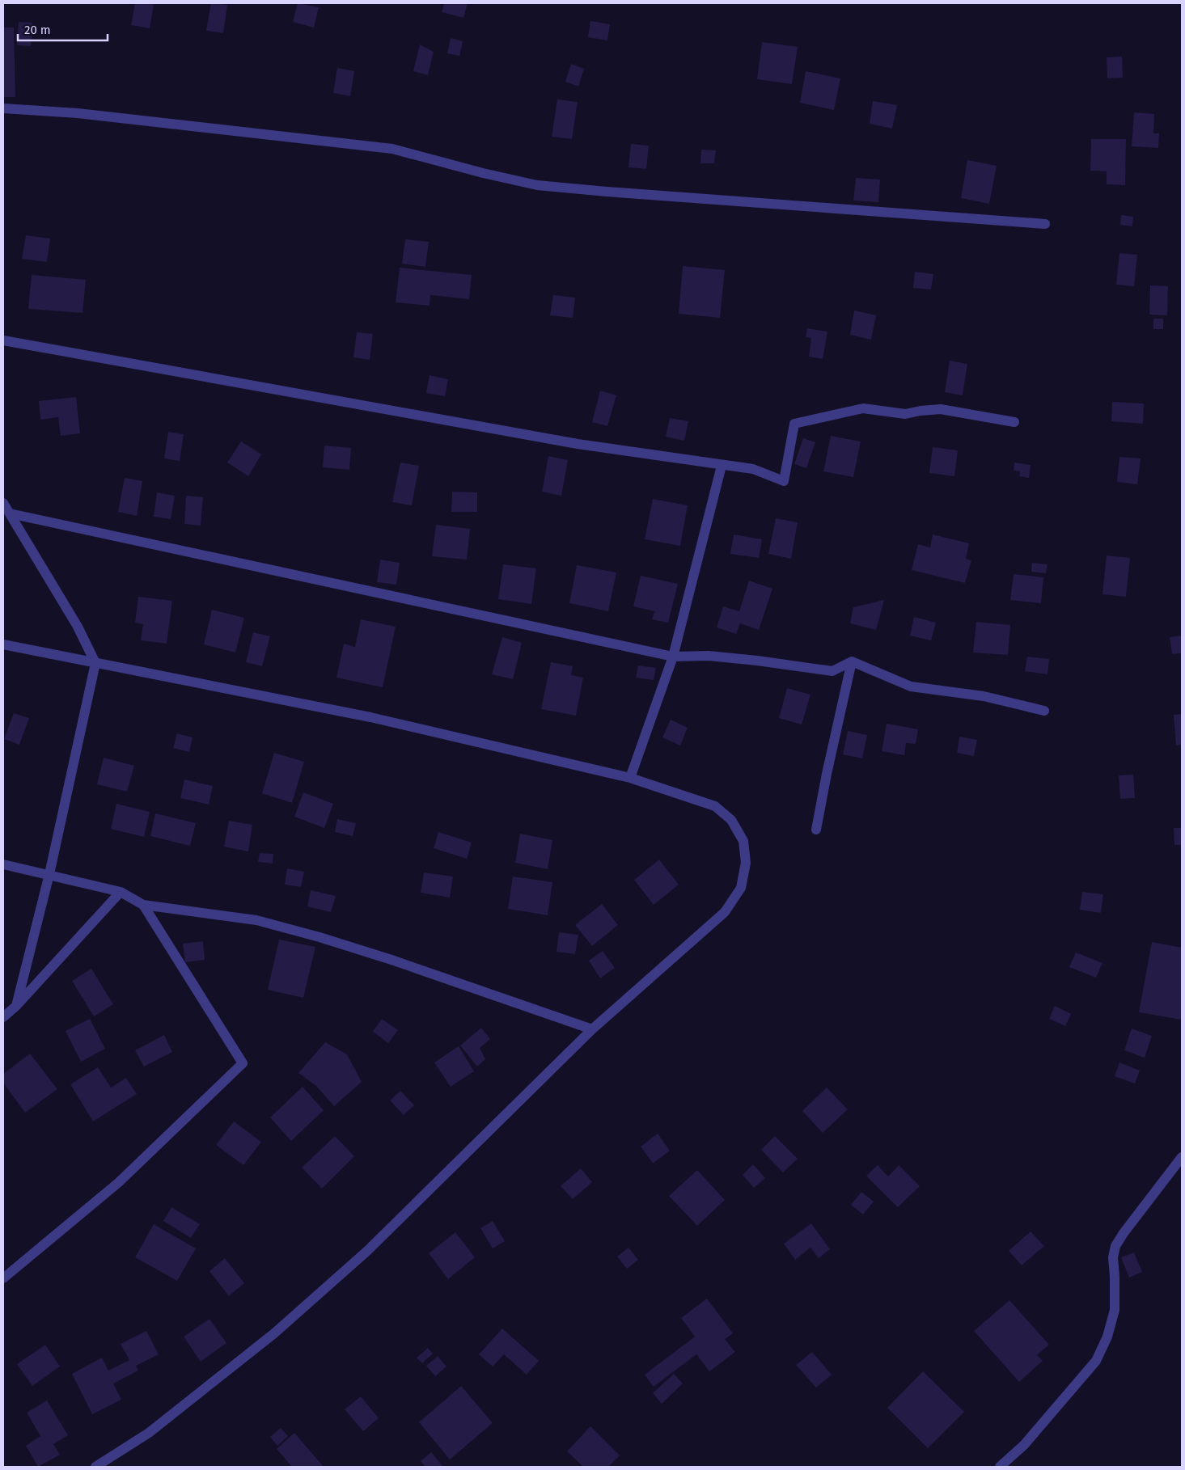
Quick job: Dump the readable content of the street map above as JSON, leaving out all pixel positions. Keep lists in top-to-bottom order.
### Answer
{
  "scale_bar": "20 m"
}
